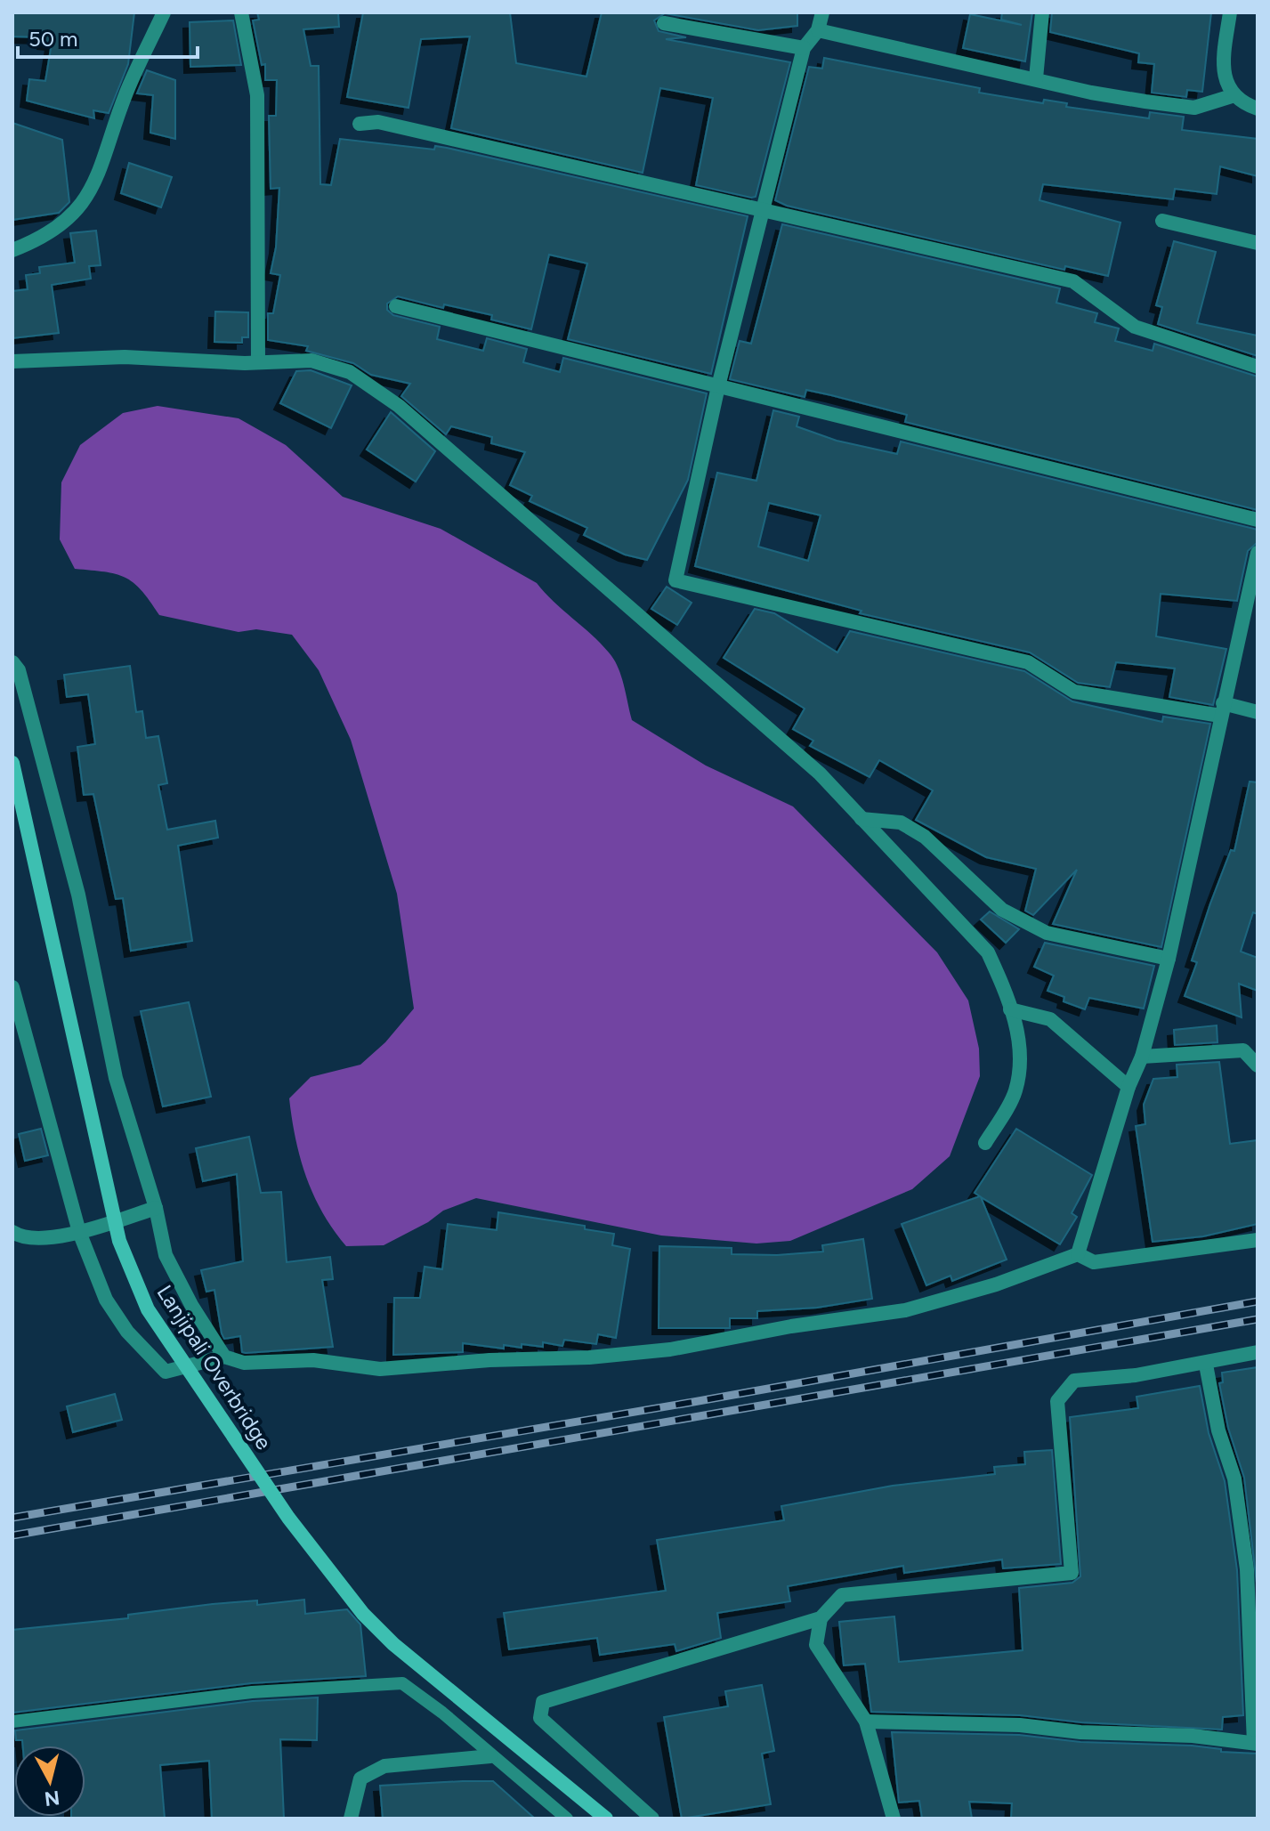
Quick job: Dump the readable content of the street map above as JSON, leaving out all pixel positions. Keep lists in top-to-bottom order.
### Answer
{
  "streets": {
    "main road": ["Lanjipali Overbridge"]
  },
  "scale_bar": "50 m",
  "north": "bottom"
}
